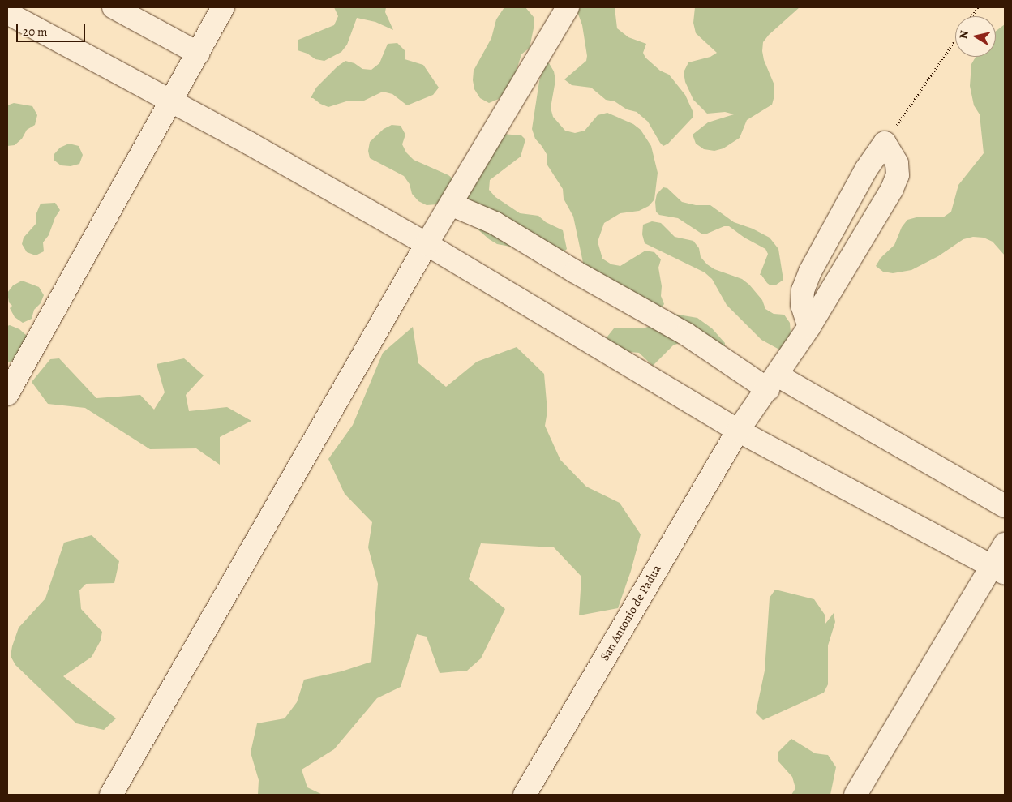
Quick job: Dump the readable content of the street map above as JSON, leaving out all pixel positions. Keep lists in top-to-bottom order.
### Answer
{
  "streets": {
    "street": ["San Antonio de Padua"]
  },
  "scale_bar": "20 m",
  "north": "left"
}
